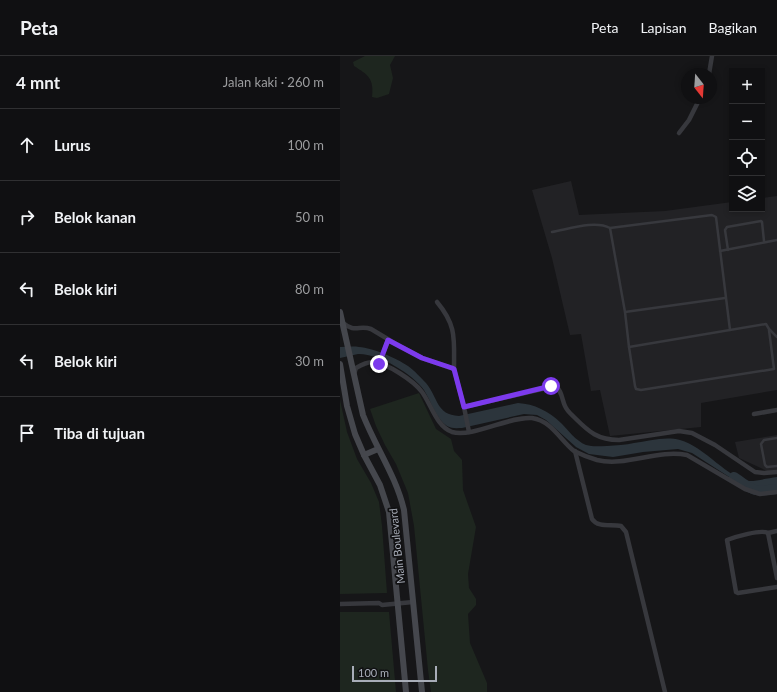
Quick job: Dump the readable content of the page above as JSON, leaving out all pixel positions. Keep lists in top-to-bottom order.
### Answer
{
  "streets": {
    "main road": ["Main Boulevard"]
  },
  "scale_bar": "100 m",
  "north": "bottom",
  "page": {
    "header": "Peta",
    "nav": ["Peta", "Lapisan", "Bagikan"],
    "heading": ["4 mnt", "Jalan kaki · 260 m"],
    "map_buttons": ["+", "−"],
    "list": [
      ["Lurus", "100 m"],
      ["Belok kanan", "50 m"],
      ["Belok kiri", "80 m"],
      ["Belok kiri", "30 m"],
      "Tiba di tujuan"
    ],
    "scale": "100 m"
  }
}
